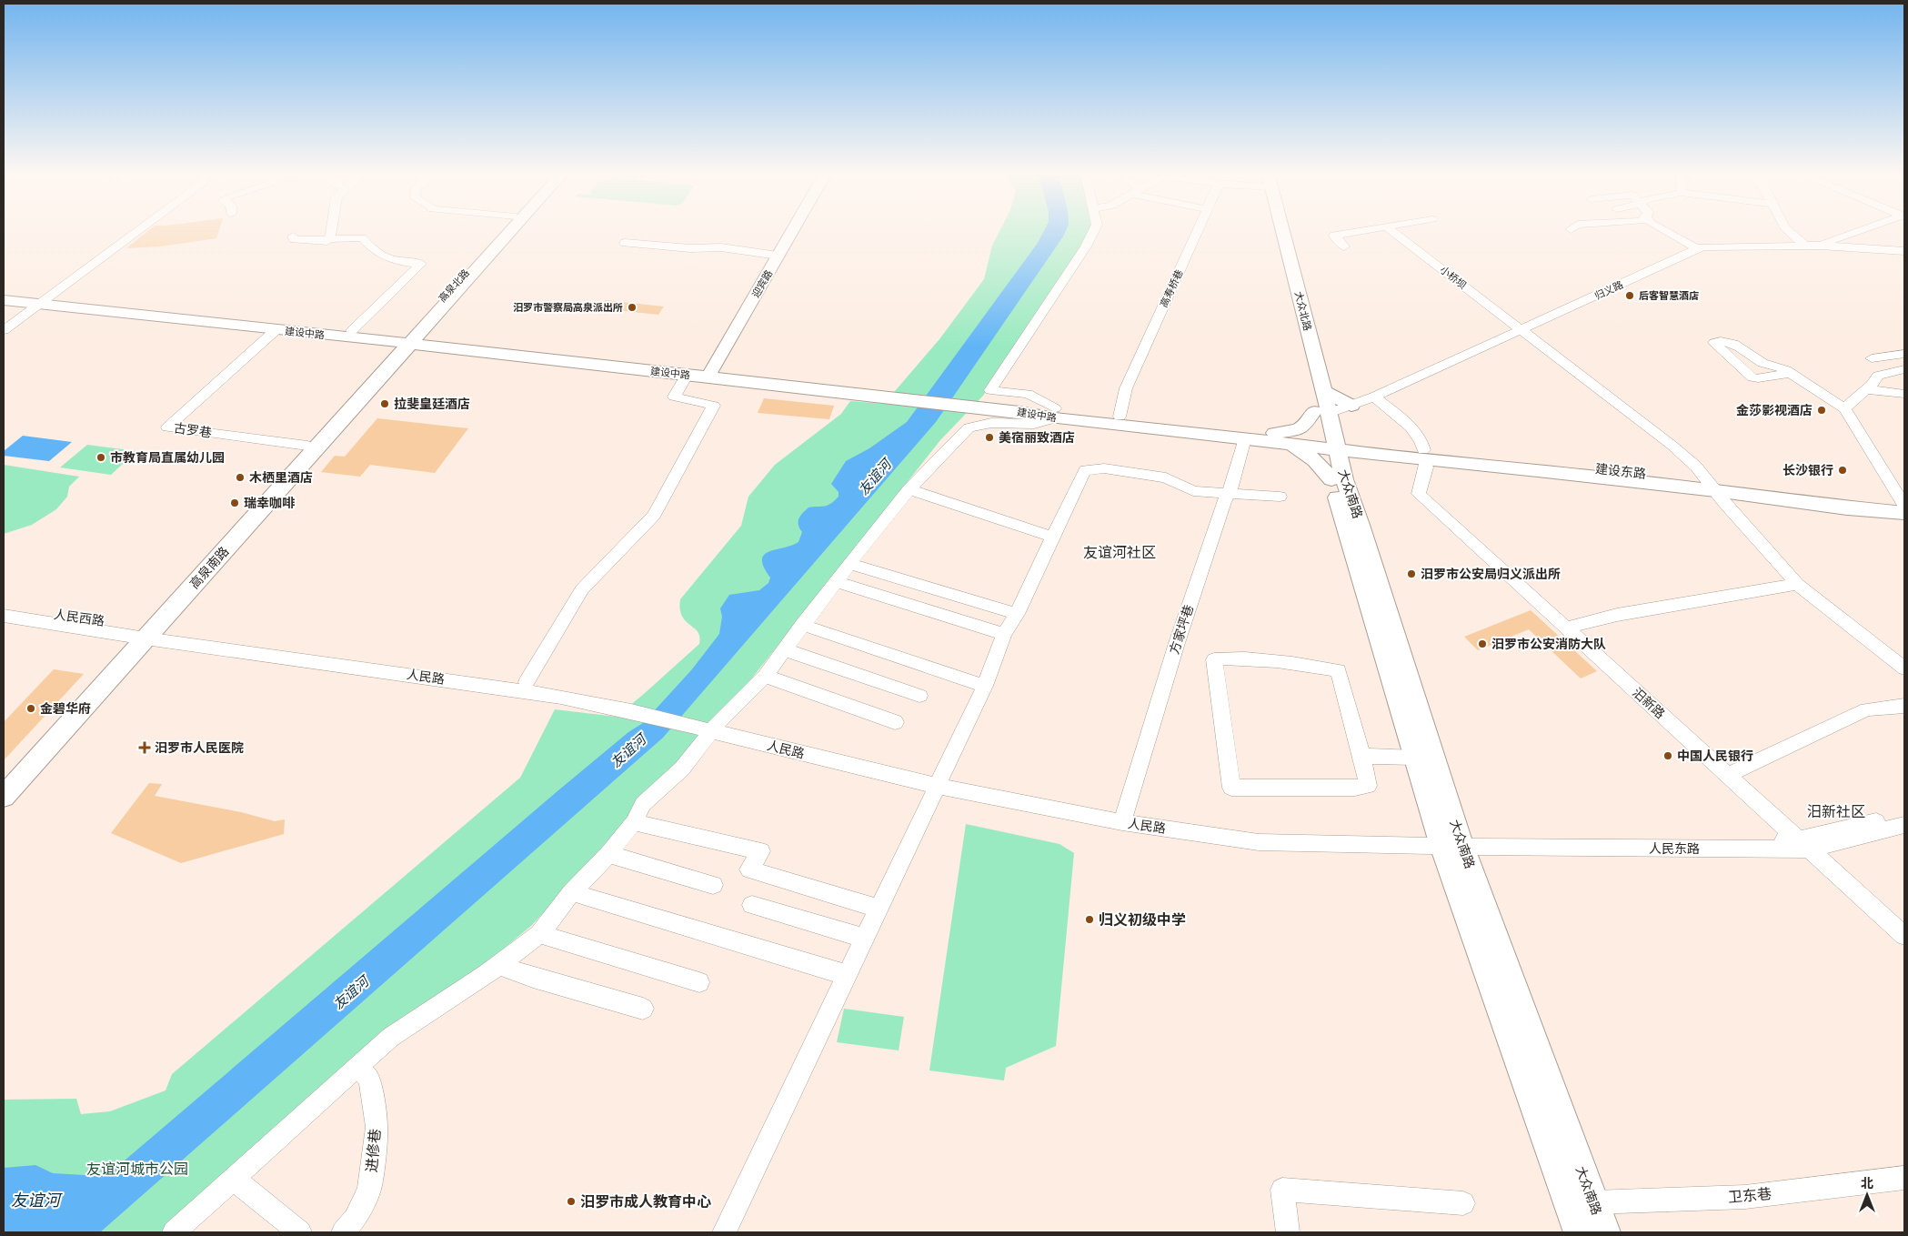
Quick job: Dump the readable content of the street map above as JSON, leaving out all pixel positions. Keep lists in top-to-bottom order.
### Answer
{
  "streets": {
    "main road": [
      "迎宾路",
      "高泉北路",
      "大众北路",
      "建设中路",
      "建设东路",
      "大众南路",
      "高泉南路"
    ],
    "street": [
      "小桥坝",
      "高寿桥巷",
      "归义路",
      "古罗巷",
      "人民西路",
      "方家坪巷",
      "人民路",
      "汨新路",
      "人民东路",
      "进修巷",
      "卫东巷"
    ]
  },
  "crossings": [
    ["小桥坝", "归义路"],
    ["小桥坝", "建设东路"],
    ["迎宾路", "建设中路"],
    ["高泉北路", "建设中路"],
    ["高泉北路", "高泉南路"],
    ["高寿桥巷", "建设中路"],
    ["归义路", "大众北路"],
    ["大众北路", "建设中路"],
    ["大众北路", "建设东路"],
    ["大众北路", "大众南路"],
    ["建设中路", "古罗巷"],
    ["建设中路", "建设东路"],
    ["建设中路", "大众南路"],
    ["建设中路", "高泉南路"],
    ["建设中路", "方家坪巷"],
    ["古罗巷", "高泉南路"],
    ["建设东路", "大众南路"],
    ["建设东路", "汨新路"],
    ["大众南路", "人民路"],
    ["大众南路", "人民东路"],
    ["大众南路", "卫东巷"],
    ["高泉南路", "人民西路"],
    ["高泉南路", "人民路"],
    ["人民西路", "人民路"],
    ["方家坪巷", "人民路"],
    ["人民路", "人民东路"],
    ["汨新路", "人民东路"]
  ],
  "districts": ["友谊河社区", "汨新社区"],
  "water": ["友谊河"],
  "parks": ["友谊河城市公园"],
  "places": {
    "other": [
      "后客智慧酒店",
      "汨罗市警察局高泉派出所",
      "拉斐皇廷酒店",
      "金莎影视酒店",
      "美宿丽致酒店",
      "市教育局直属幼儿园",
      "长沙银行",
      "木栖里酒店",
      "瑞幸咖啡",
      "汨罗市公安局归义派出所",
      "汨罗市公安消防大队",
      "金碧华府",
      "中国人民银行",
      "归义初级中学",
      "汨罗市成人教育中心"
    ],
    "health": ["汨罗市人民医院"]
  },
  "north": "top"
}
